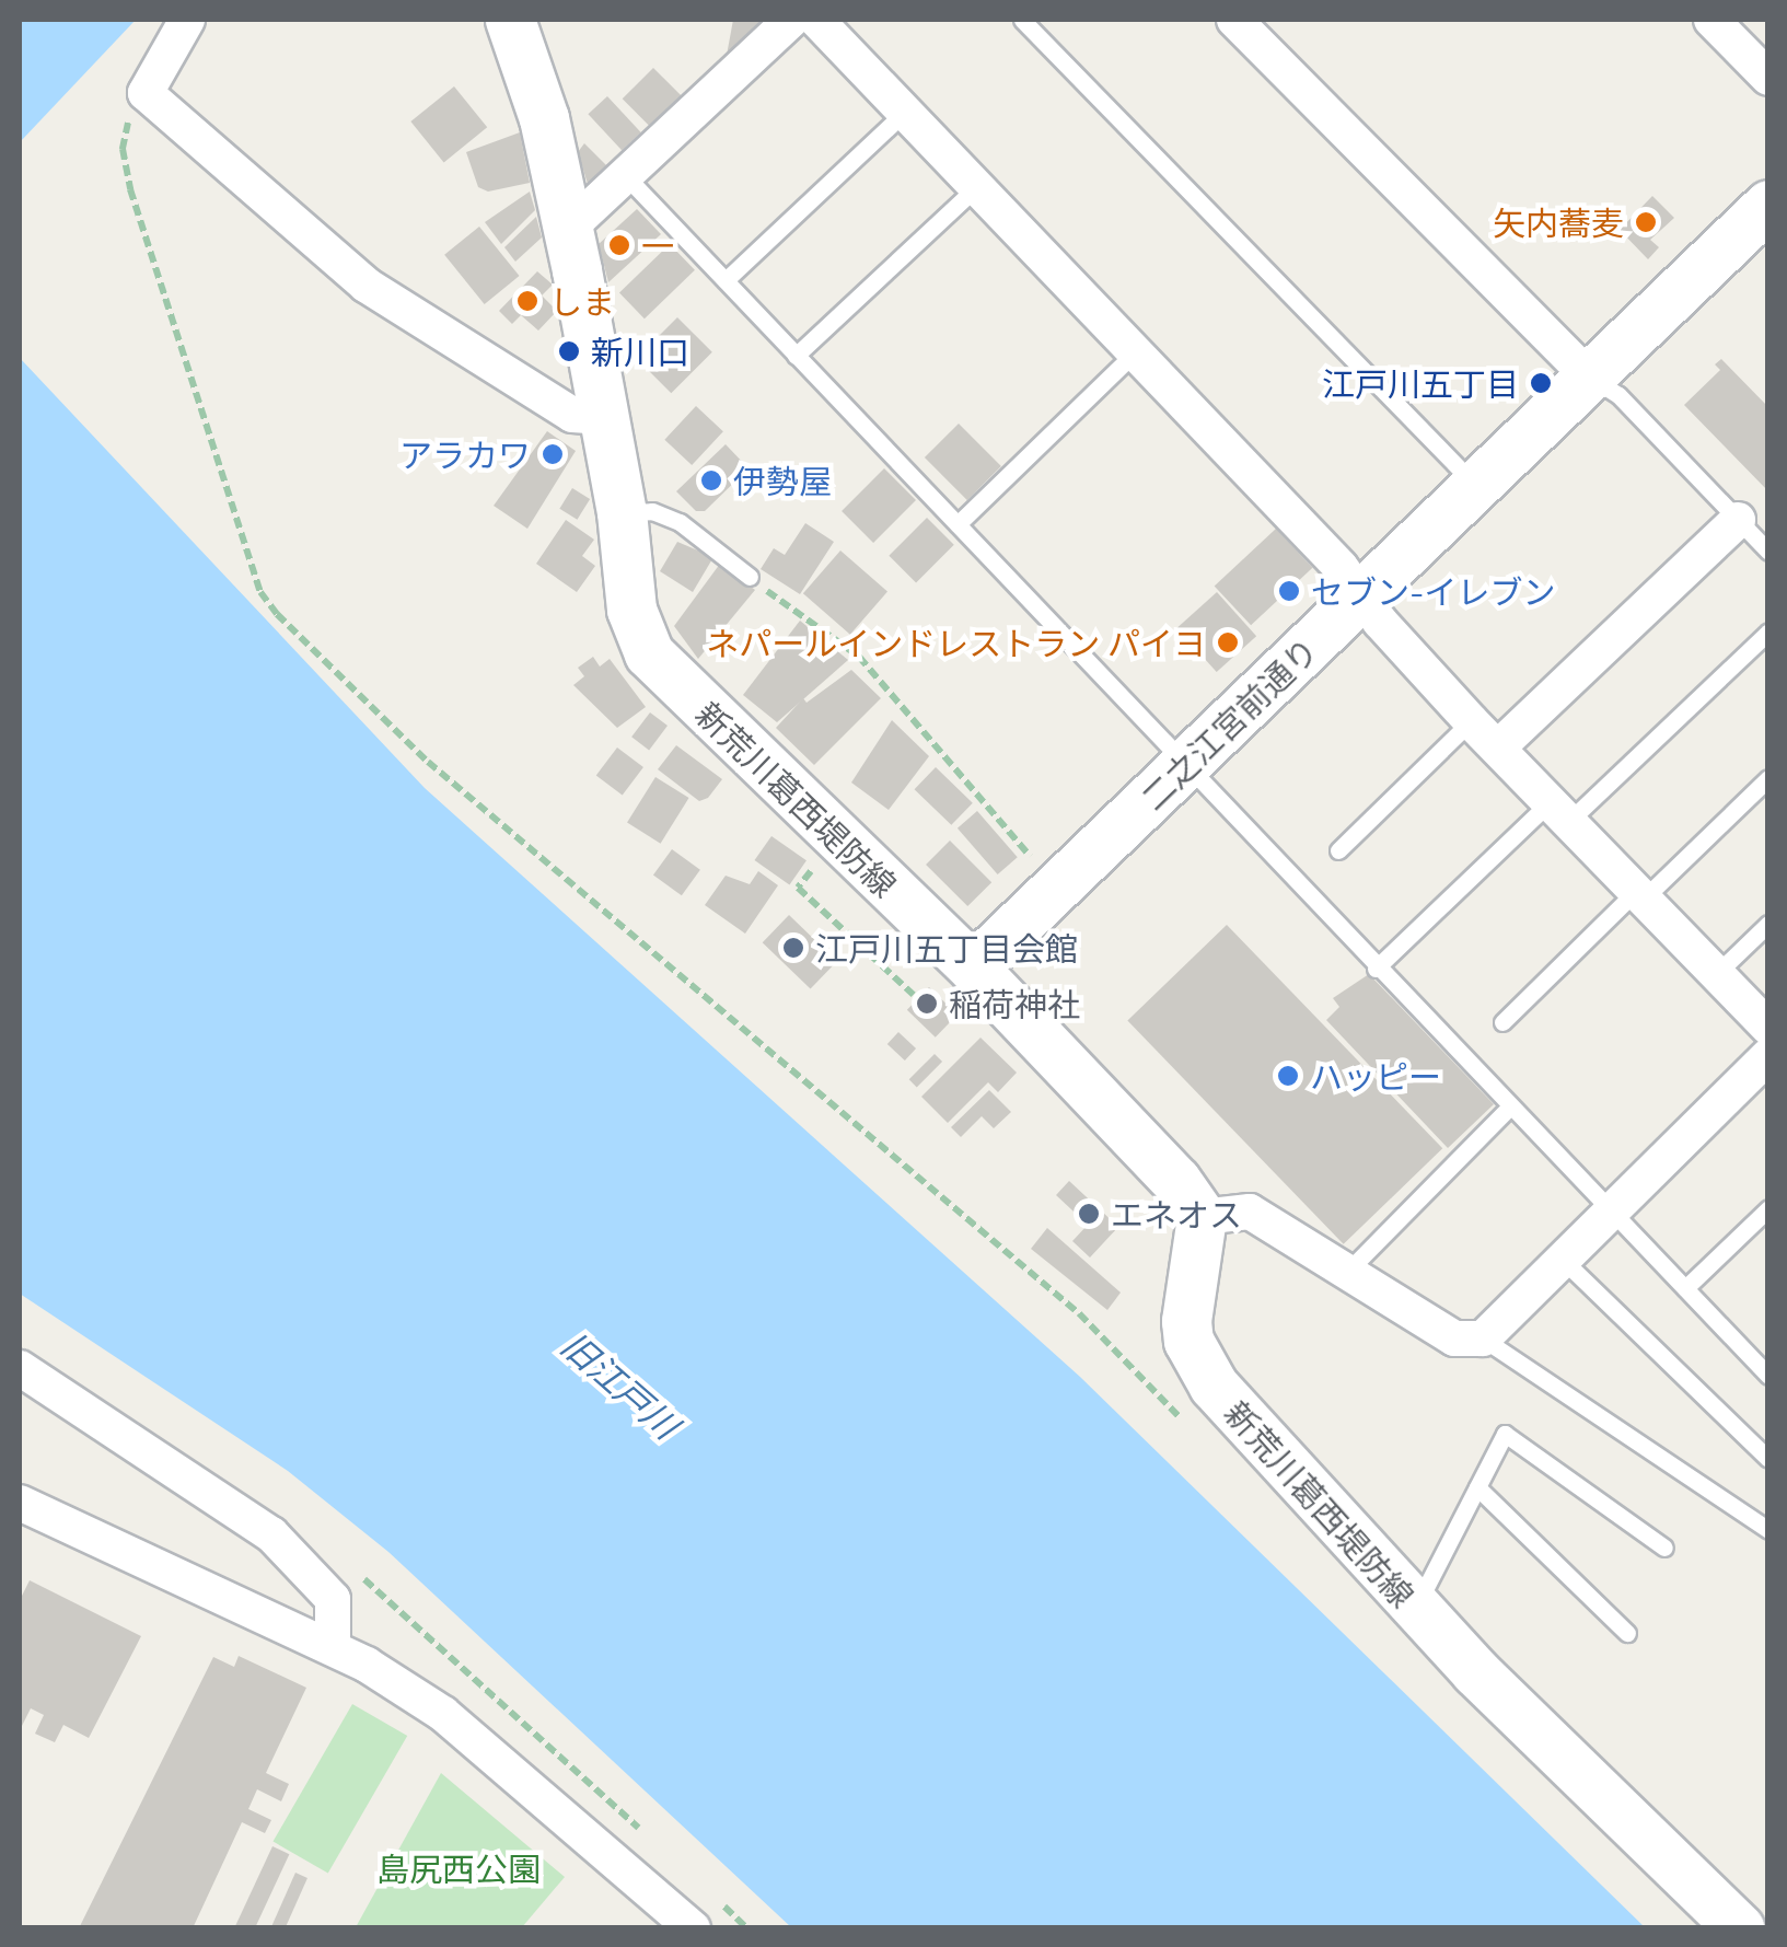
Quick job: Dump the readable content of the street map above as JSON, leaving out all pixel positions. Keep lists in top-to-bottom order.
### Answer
{
  "streets": {
    "main road": ["二之江宮前通り", "新荒川葛西堤防線"]
  },
  "crossings": [
    ["二之江宮前通り", "新荒川葛西堤防線"]
  ],
  "water": ["旧江戸川"],
  "parks": ["島尻西公園"],
  "places": [
    "矢内蕎麦",
    "一",
    "しま",
    "新川口",
    "江戸川五丁目",
    "アラカワ",
    "伊勢屋",
    "セブン-イレブン",
    "ネパールインドレストラン パイヨ",
    "江戸川五丁目会館",
    "稲荷神社",
    "ハッピー",
    "エネオス"
  ]
}
